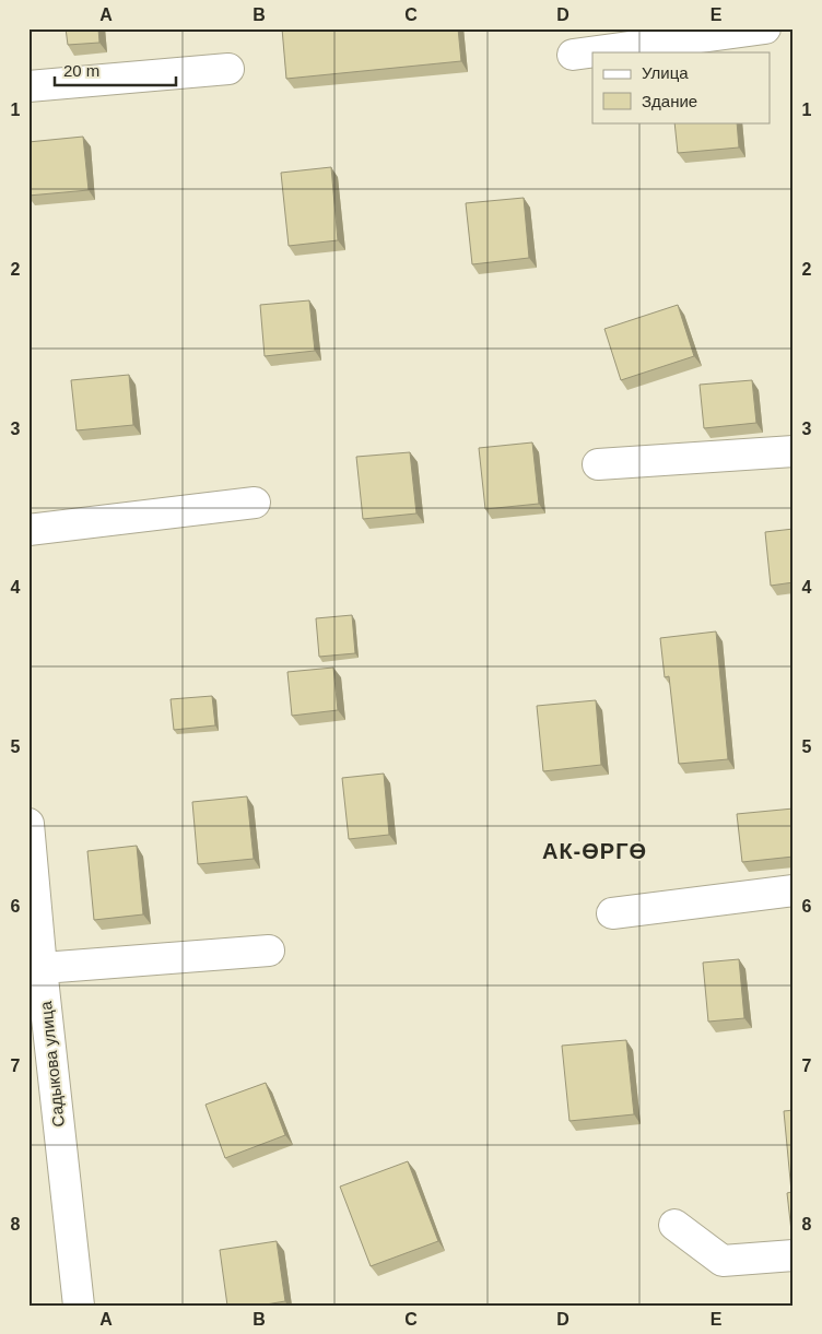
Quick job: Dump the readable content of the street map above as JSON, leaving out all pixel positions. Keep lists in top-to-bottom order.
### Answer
{
  "streets": {
    "street": ["Садыкова улица"]
  },
  "districts": ["АК-ӨРГӨ"],
  "legend": ["Улица", "Здание"],
  "scale_bar": "20 m",
  "grid": {
    "columns": [
      "A",
      "B",
      "C",
      "D",
      "E"
    ],
    "rows": [
      "1",
      "2",
      "3",
      "4",
      "5",
      "6",
      "7",
      "8"
    ]
  }
}
